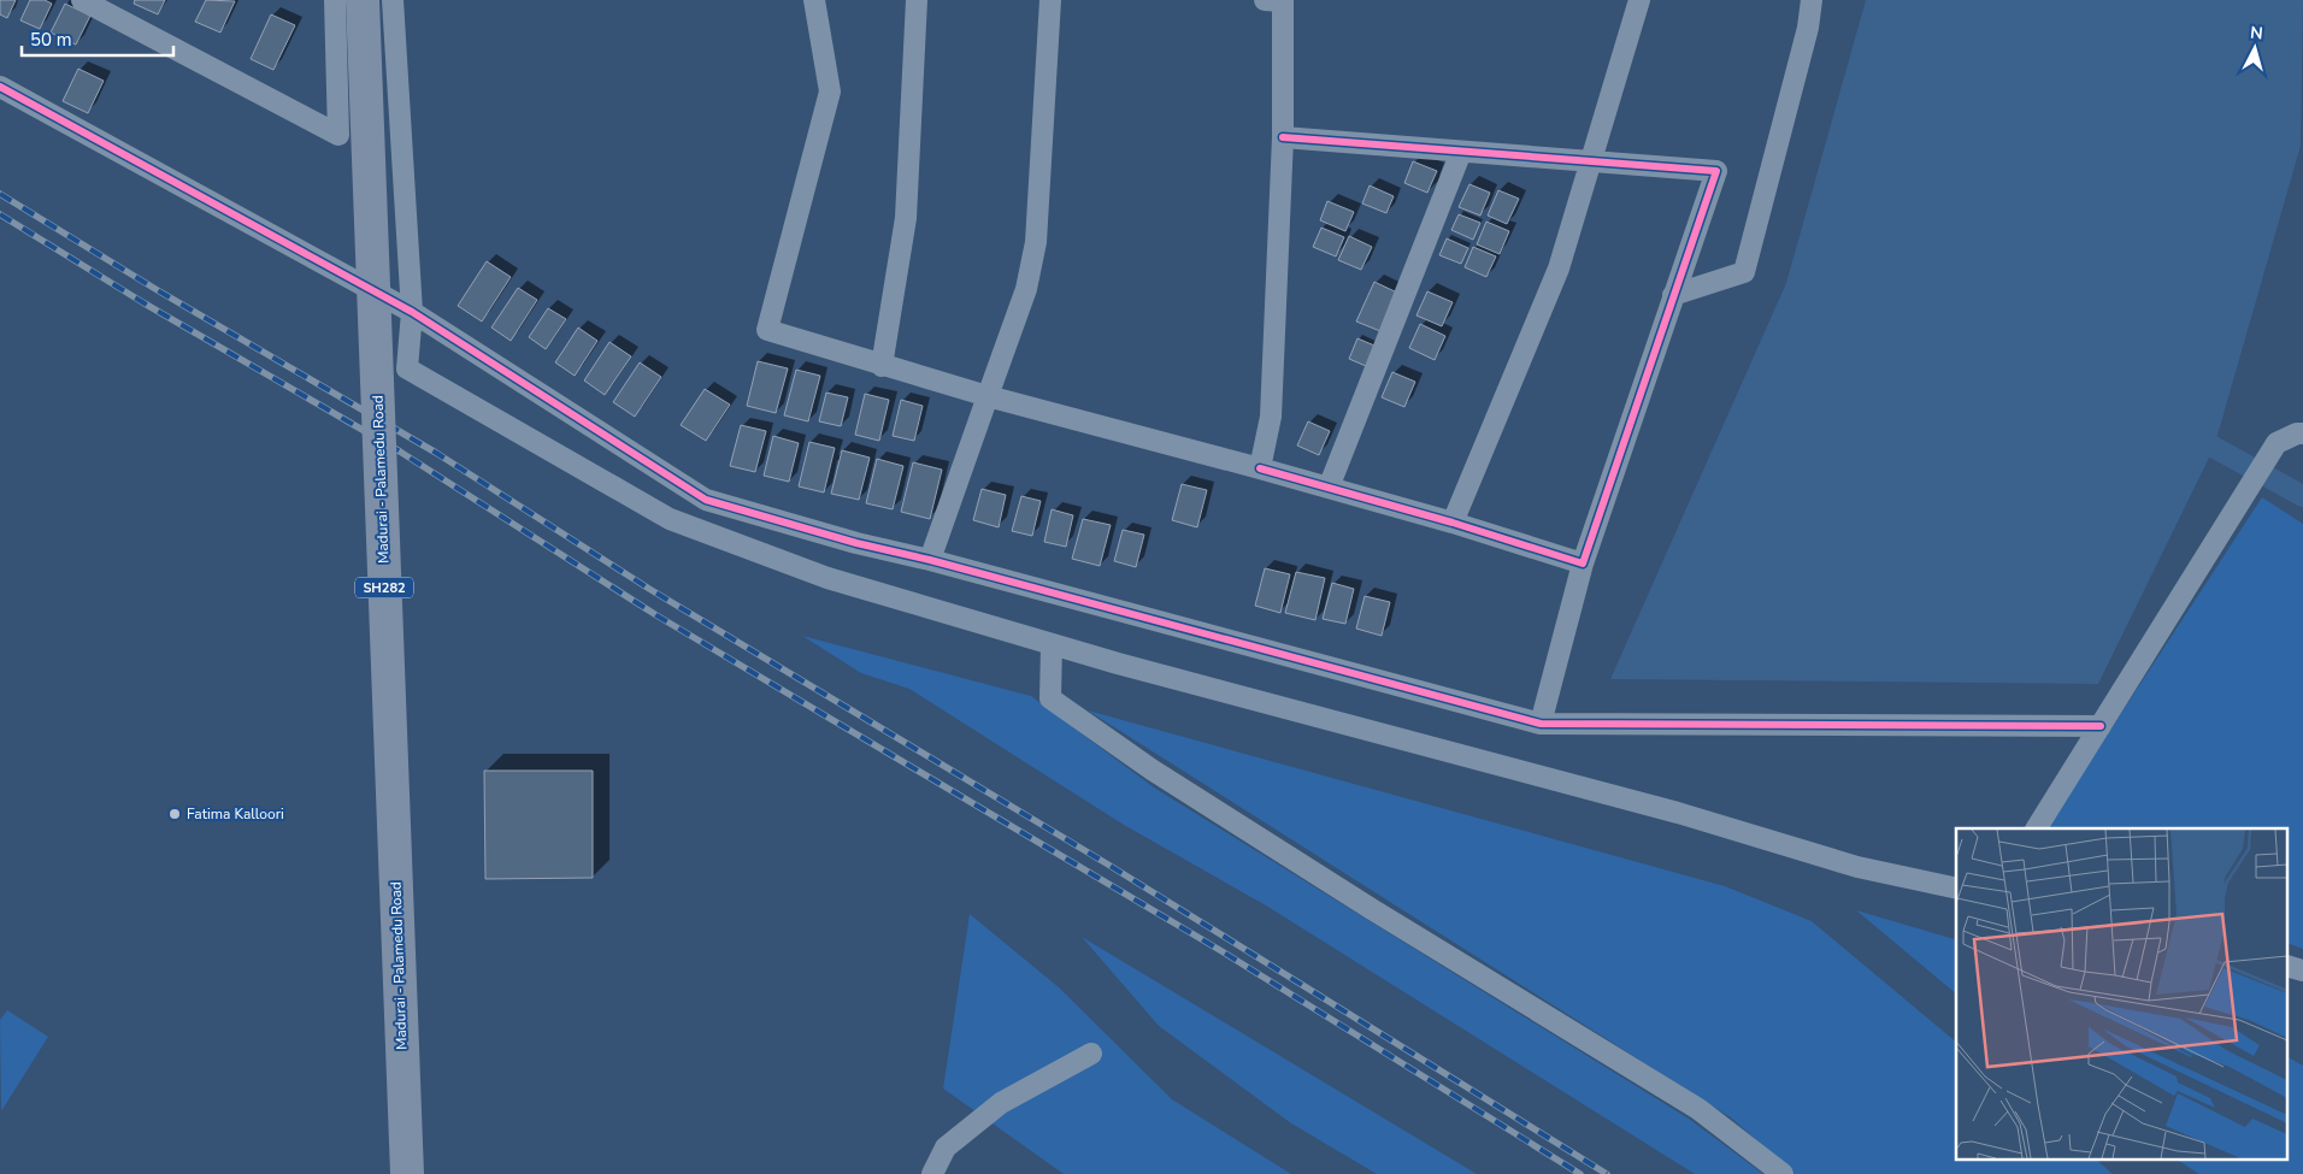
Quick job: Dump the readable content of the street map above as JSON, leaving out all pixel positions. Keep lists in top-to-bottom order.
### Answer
{
  "streets": {
    "main road": ["Madurai - Palamedu Road", "SH282"]
  },
  "places": ["Fatima Kalloori"],
  "scale_bar": "50 m",
  "north": "top"
}
